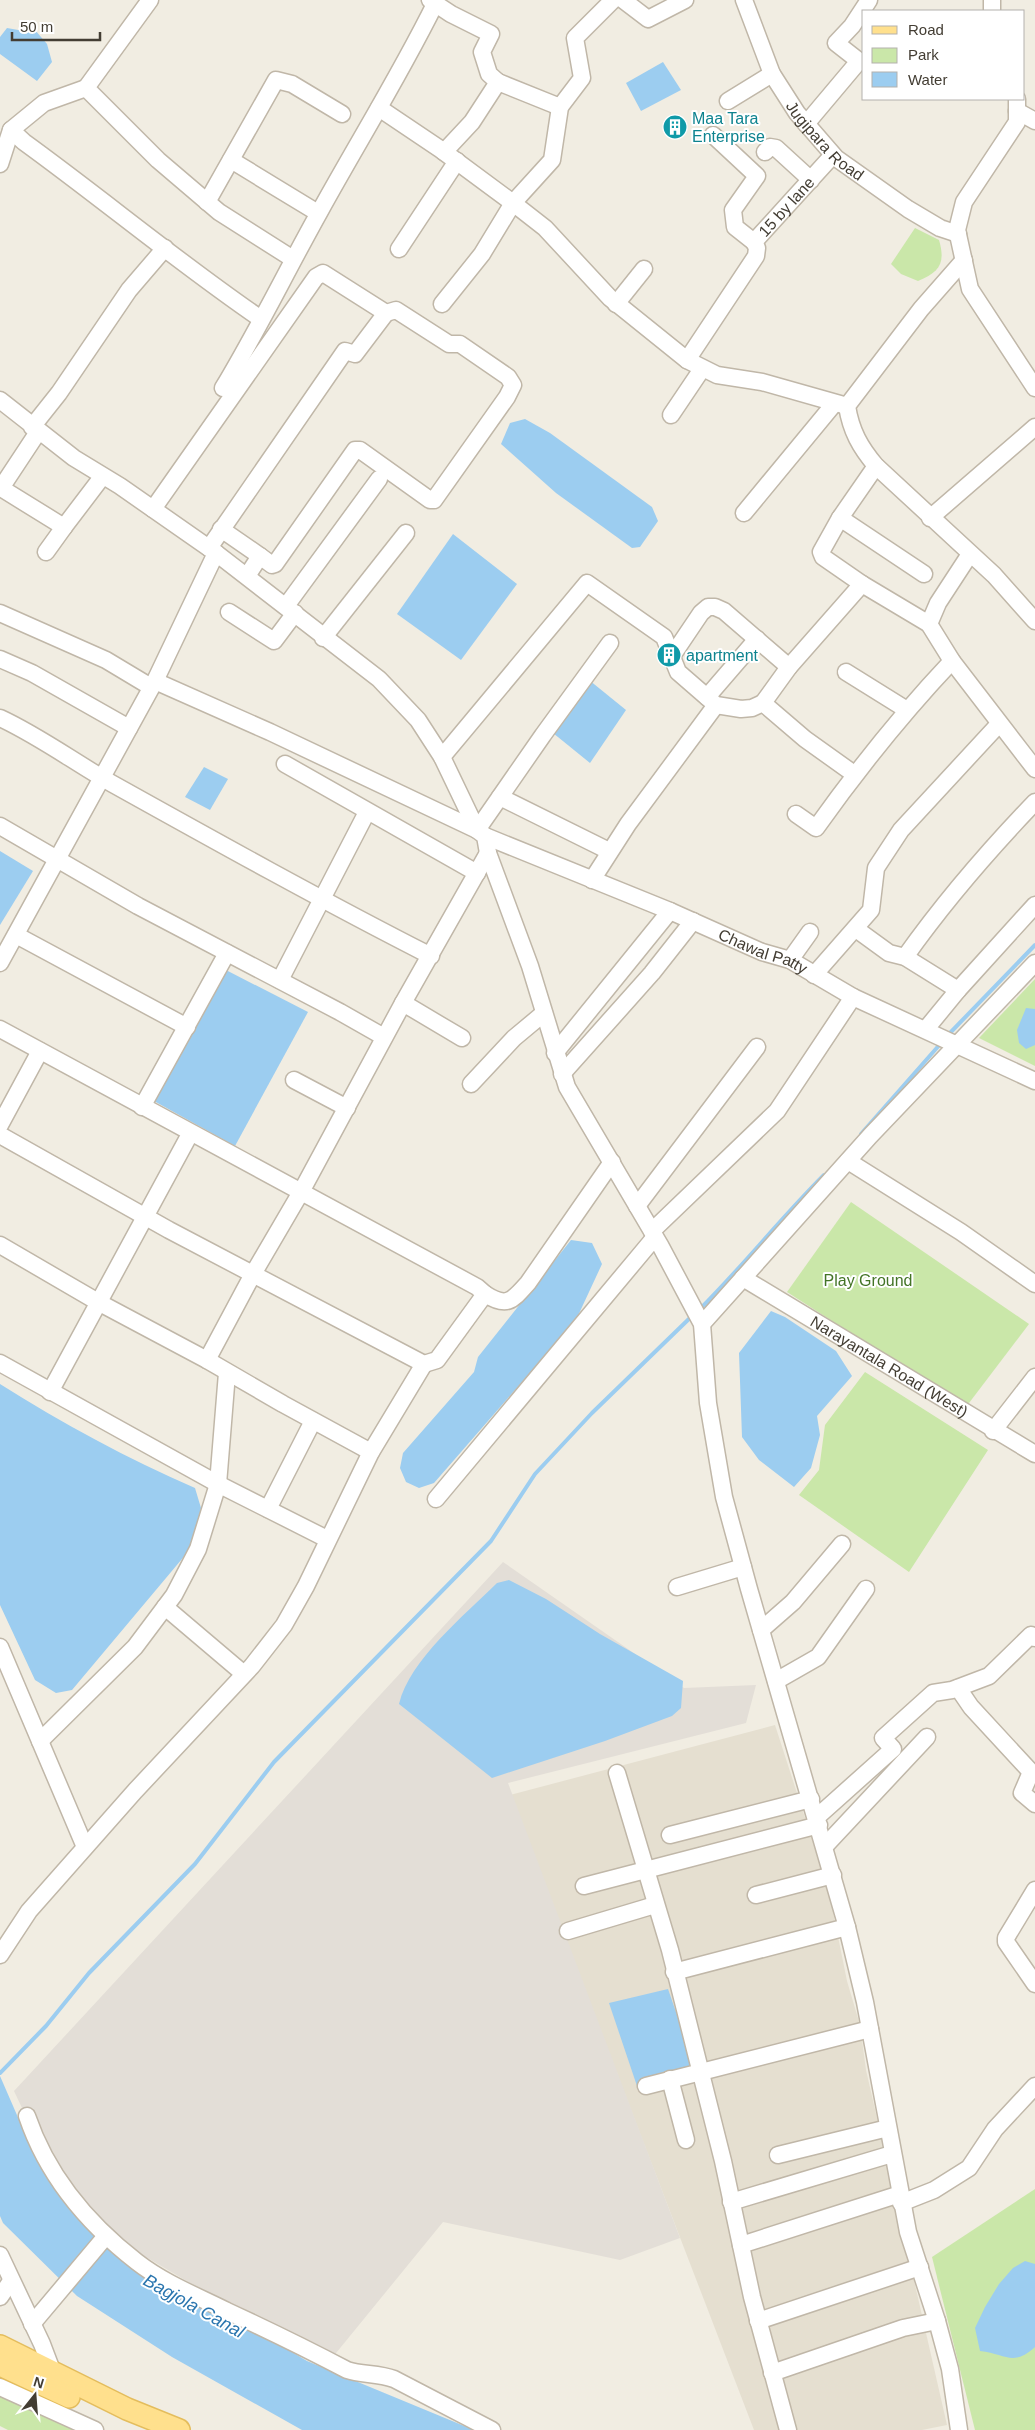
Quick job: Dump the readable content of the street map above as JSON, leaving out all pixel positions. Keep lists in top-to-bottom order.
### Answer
{
  "streets": {
    "street": [
      "Jugipara Road",
      "15 by lane",
      "Chawal Patty",
      "Narayantala Road (West)"
    ]
  },
  "crossings": [
    ["Jugipara Road", "15 by lane"]
  ],
  "water": ["Bagjola Canal"],
  "parks": ["Play Ground"],
  "places": {
    "building": ["Maa Tara Enterprise", "apartment"]
  },
  "legend": ["Road", "Park", "Water"],
  "scale_bar": "50 m",
  "north": "top"
}
